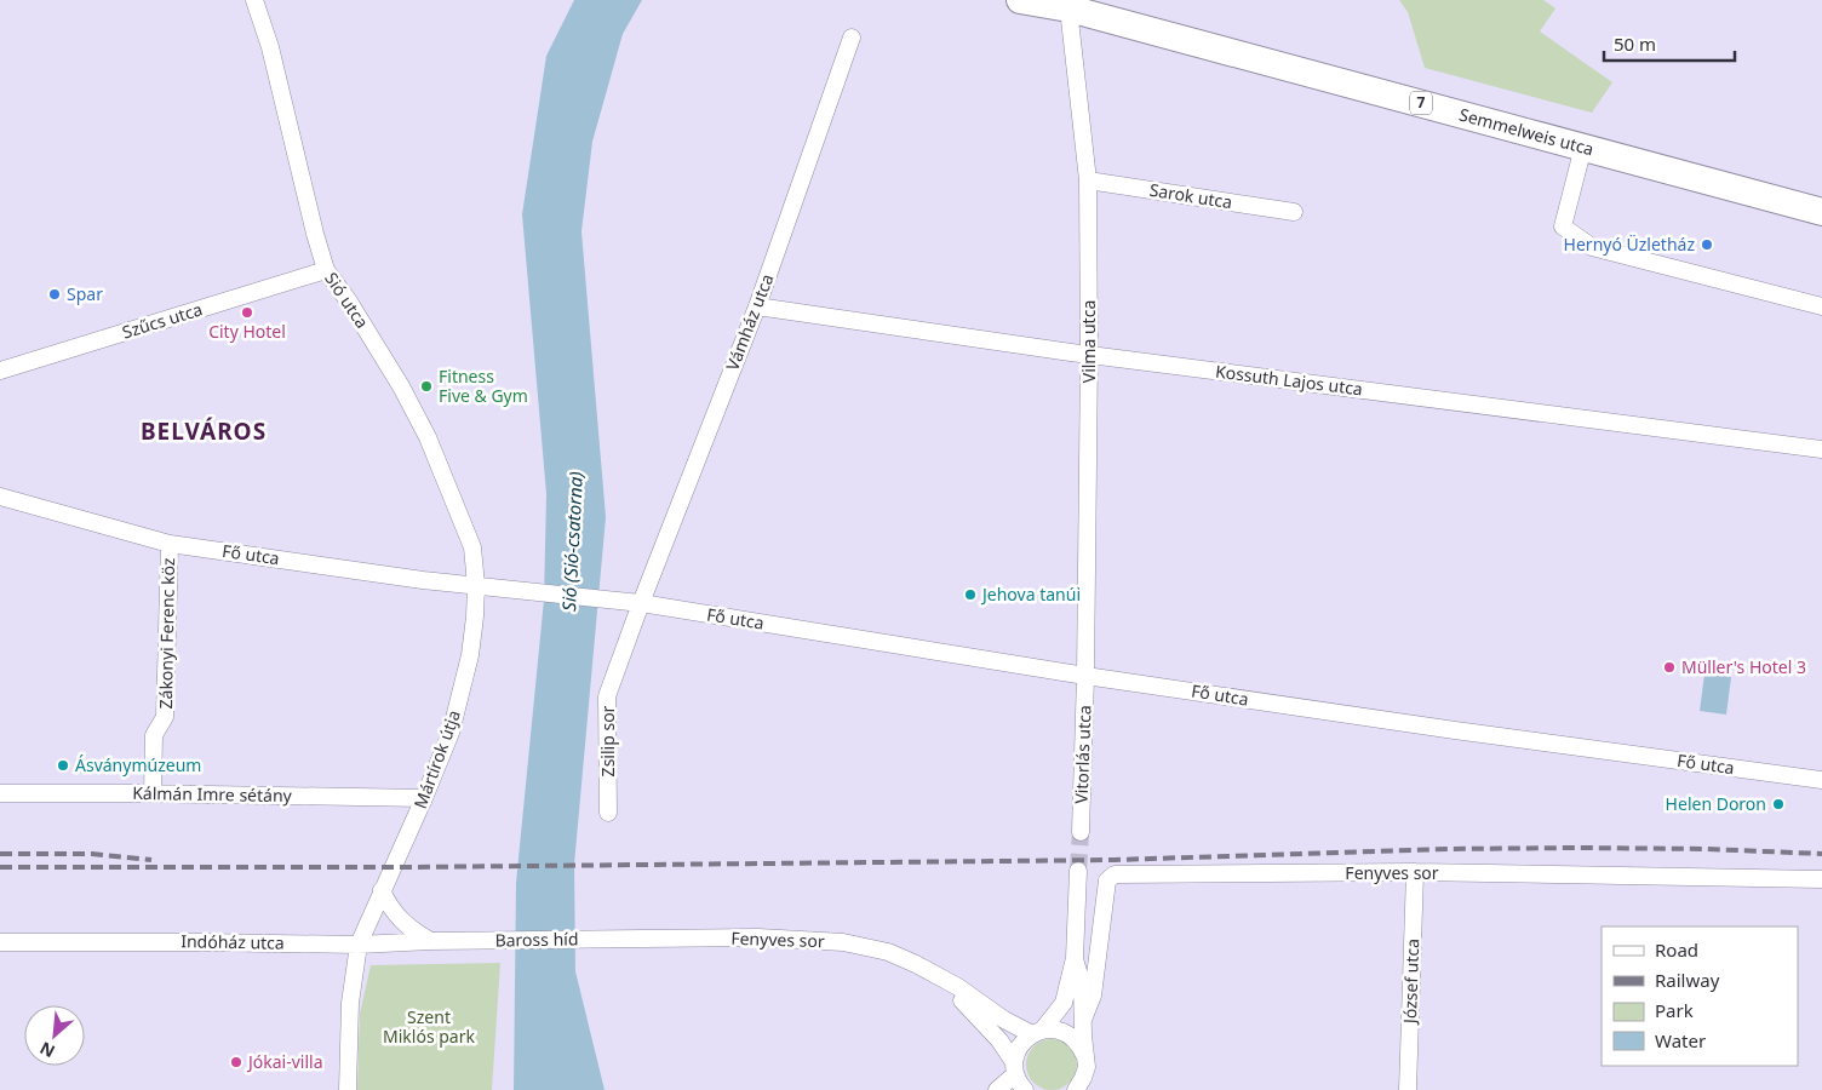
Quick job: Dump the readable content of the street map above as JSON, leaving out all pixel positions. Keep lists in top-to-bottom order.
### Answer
{
  "streets": {
    "main road": ["7", "Semmelweis utca"],
    "street": [
      "Sarok utca",
      "Sió utca",
      "Szűcs utca",
      "Vámház utca",
      "Vilma utca",
      "Kossuth Lajos utca",
      "Fő utca",
      "Zákonyi Ferenc köz",
      "Zsilip sor",
      "Vitorlás utca",
      "Mártírok útja",
      "Kálmán Imre sétány",
      "Fenyves sor",
      "Baross híd",
      "Indóház utca",
      "József utca"
    ]
  },
  "crossings": [
    ["Semmelweis utca", "Vilma utca"],
    ["Sarok utca", "Vilma utca"],
    ["Sió utca", "Szűcs utca"],
    ["Sió utca", "Fő utca"],
    ["Sió utca", "Mártírok útja"],
    ["Vámház utca", "Kossuth Lajos utca"],
    ["Vámház utca", "Fő utca"],
    ["Vámház utca", "Zsilip sor"],
    ["Vilma utca", "Kossuth Lajos utca"],
    ["Vilma utca", "Fő utca"],
    ["Vilma utca", "Vitorlás utca"],
    ["Fő utca", "Zákonyi Ferenc köz"],
    ["Fő utca", "Zsilip sor"],
    ["Fő utca", "Vitorlás utca"],
    ["Fő utca", "Mártírok útja"],
    ["Zákonyi Ferenc köz", "Kálmán Imre sétány"],
    ["Mártírok útja", "Kálmán Imre sétány"],
    ["Mártírok útja", "Indóház utca"],
    ["Fenyves sor", "Baross híd"],
    ["Fenyves sor", "József utca"],
    ["Baross híd", "Indóház utca"]
  ],
  "districts": ["BELVÁROS"],
  "water": ["Sió (Sió-csatorna)"],
  "parks": ["Szent Miklós park"],
  "places": [
    "Hernyó Üzletház",
    "Spar",
    "City Hotel",
    "Fitness Five & Gym",
    "Jehova tanúi",
    "Müller's Hotel 3",
    "Ásványmúzeum",
    "Helen Doron",
    "Jókai-villa"
  ],
  "legend": [
    "Road",
    "Railway",
    "Park",
    "Water"
  ],
  "scale_bar": "50 m",
  "north": "bottom left"
}
